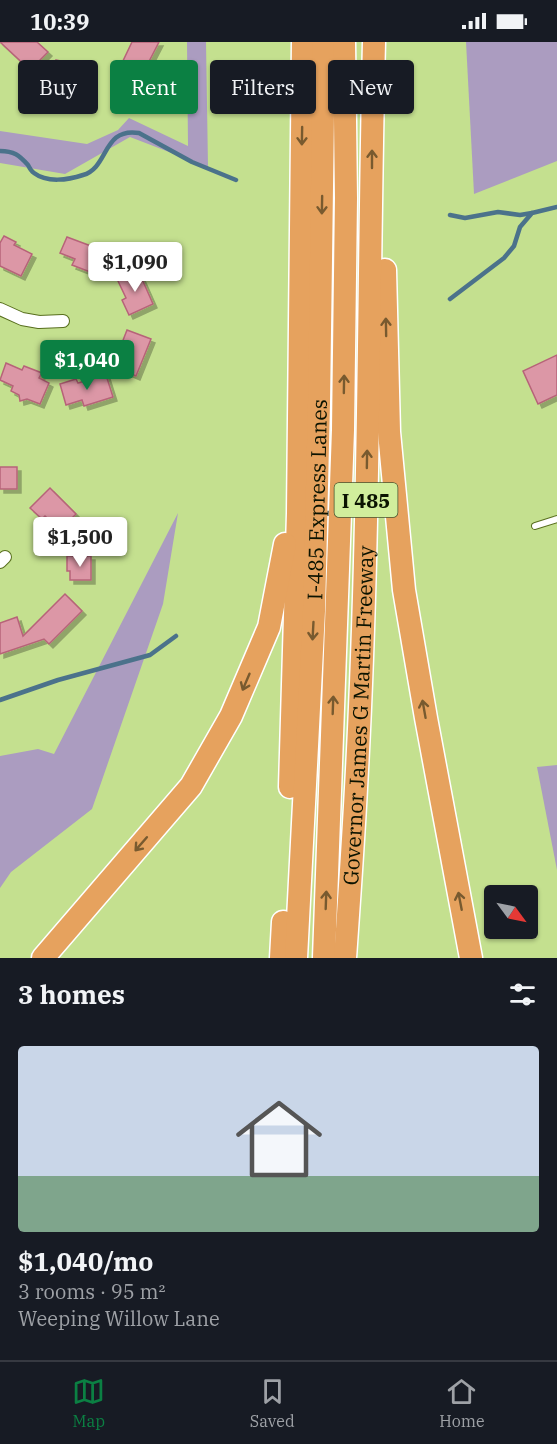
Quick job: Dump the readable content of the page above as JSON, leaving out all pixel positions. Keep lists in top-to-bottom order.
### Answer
{
  "streets": {
    "highway": ["I-485 Express Lanes", "I 485", "Governor James G Martin Freeway"]
  },
  "north": "bottom right",
  "page": {
    "status": "10:39",
    "chip": [
      "Buy",
      "Rent",
      "Filters",
      "New"
    ],
    "price": ["$1,090", "$1,040", "$1,500"],
    "heading": "3 homes",
    "list": [
      {
        "name": "$1,040/mo",
        "note": "3 rooms · 95 m² · Weeping Willow Lane"
      }
    ],
    "tabs": ["Map", "Saved", "Home"]
  }
}
